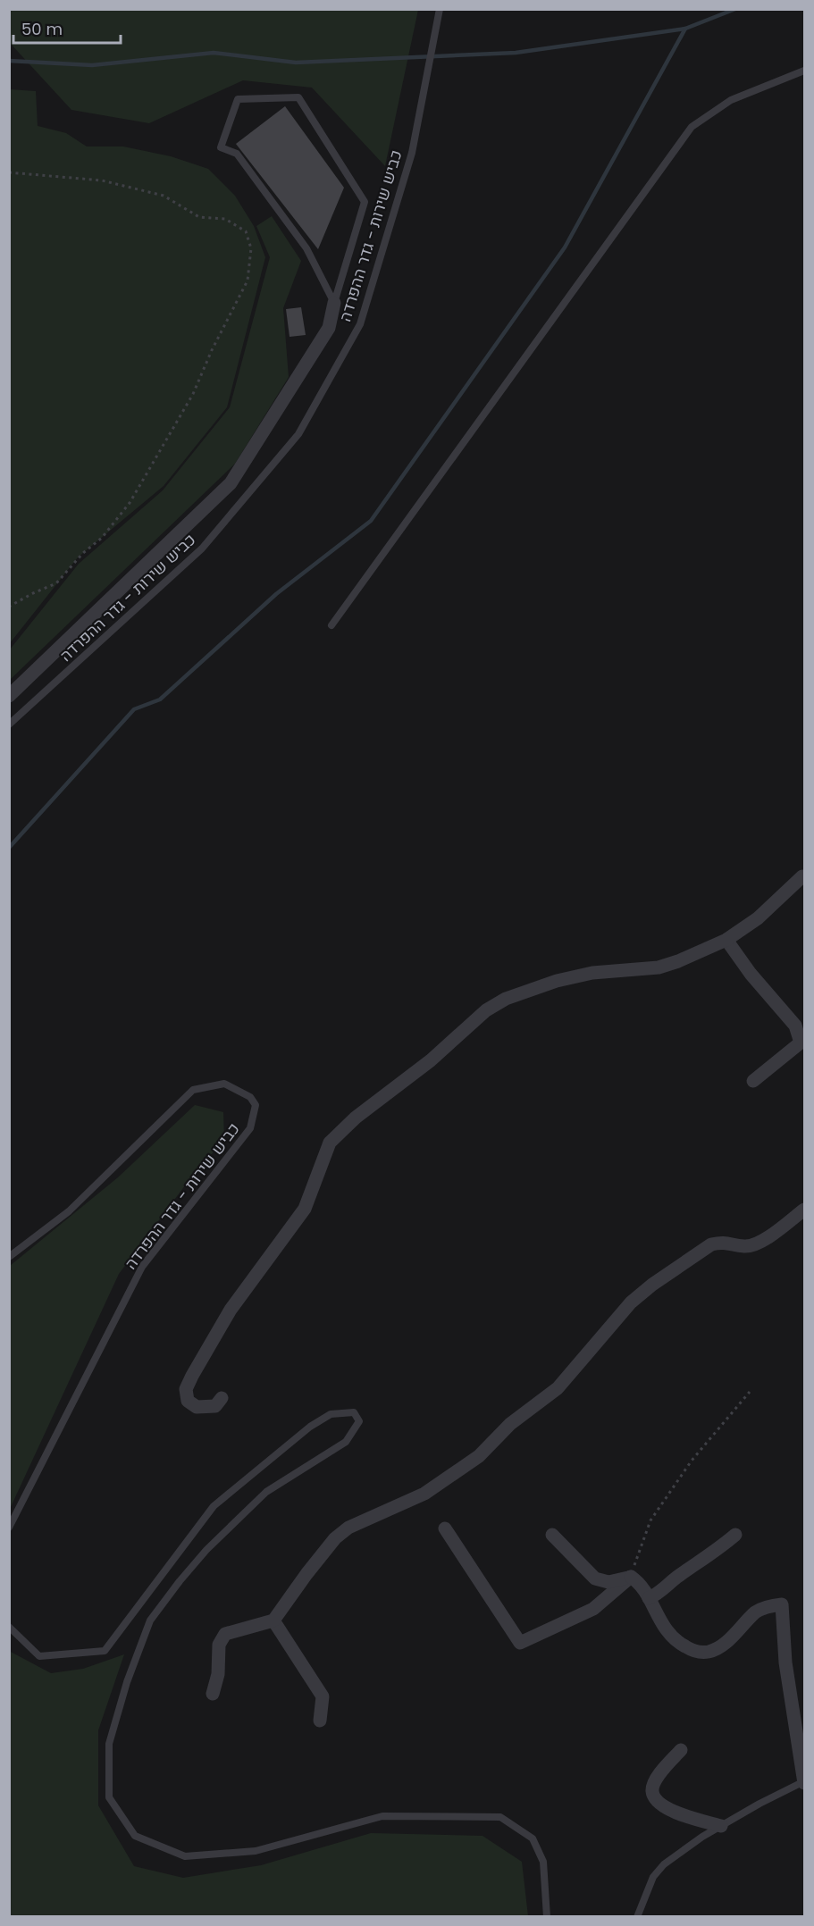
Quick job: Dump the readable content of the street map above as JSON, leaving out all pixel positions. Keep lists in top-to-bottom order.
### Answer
{
  "streets": {
    "lane": ["כביש שירות - גדר ההפרדה"]
  },
  "scale_bar": "50 m"
}
